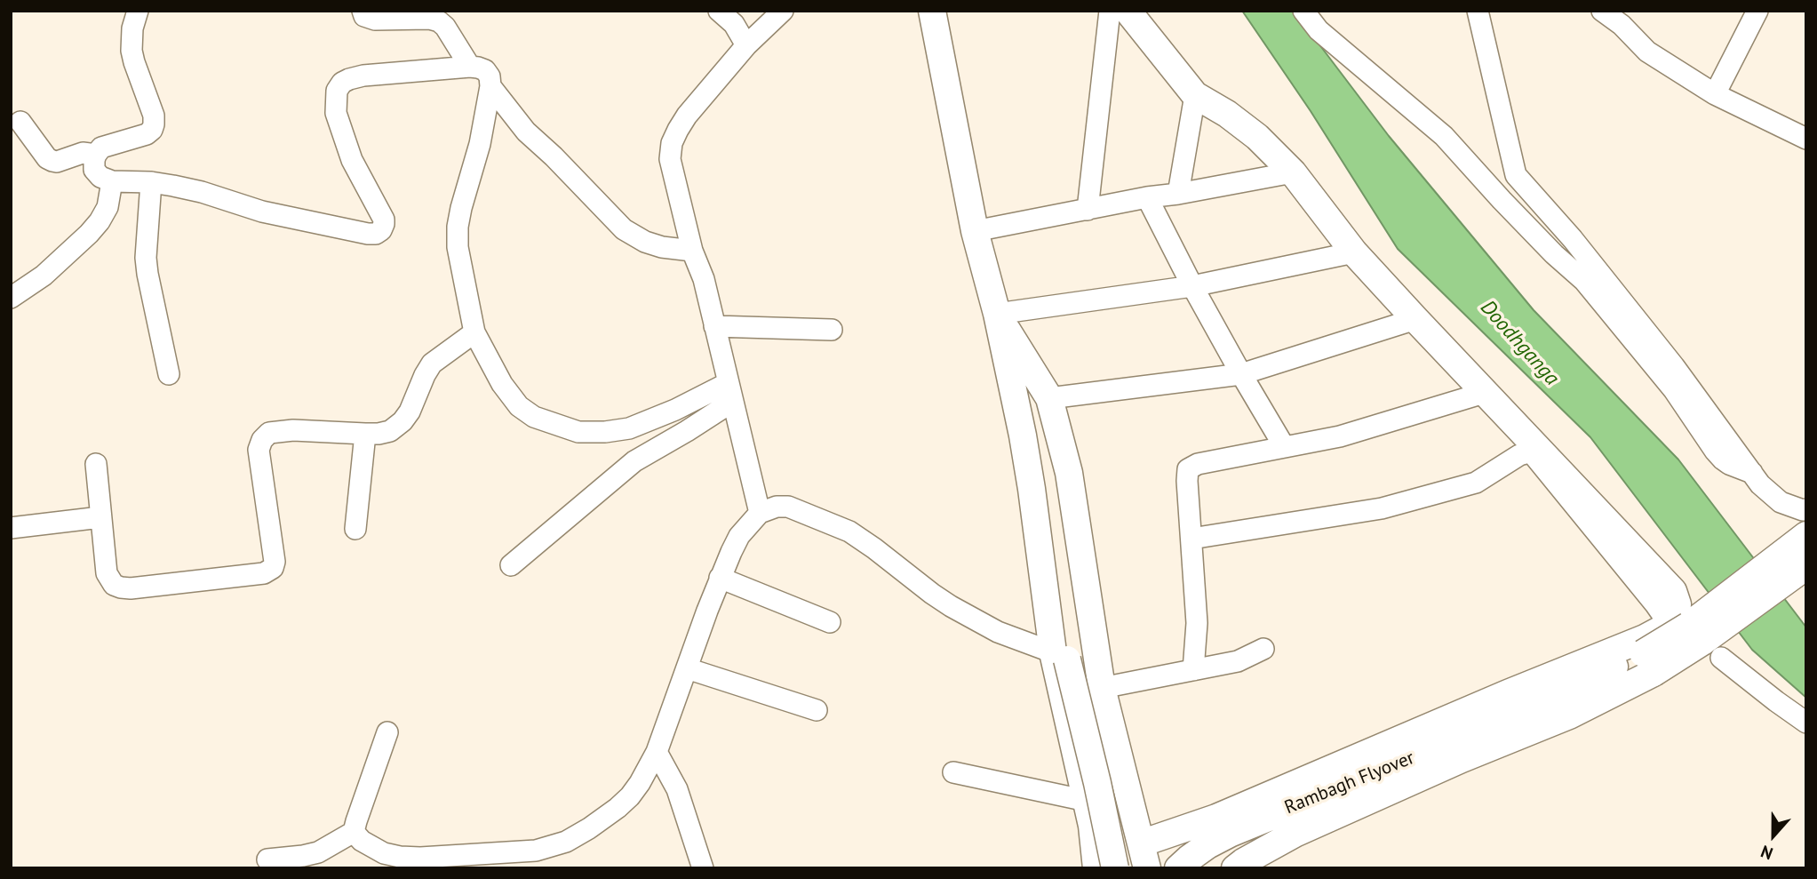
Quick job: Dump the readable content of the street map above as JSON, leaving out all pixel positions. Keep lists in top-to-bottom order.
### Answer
{
  "streets": {
    "main road": ["Rambagh Flyover"]
  },
  "water": ["Doodhganga"],
  "north": "bottom"
}
